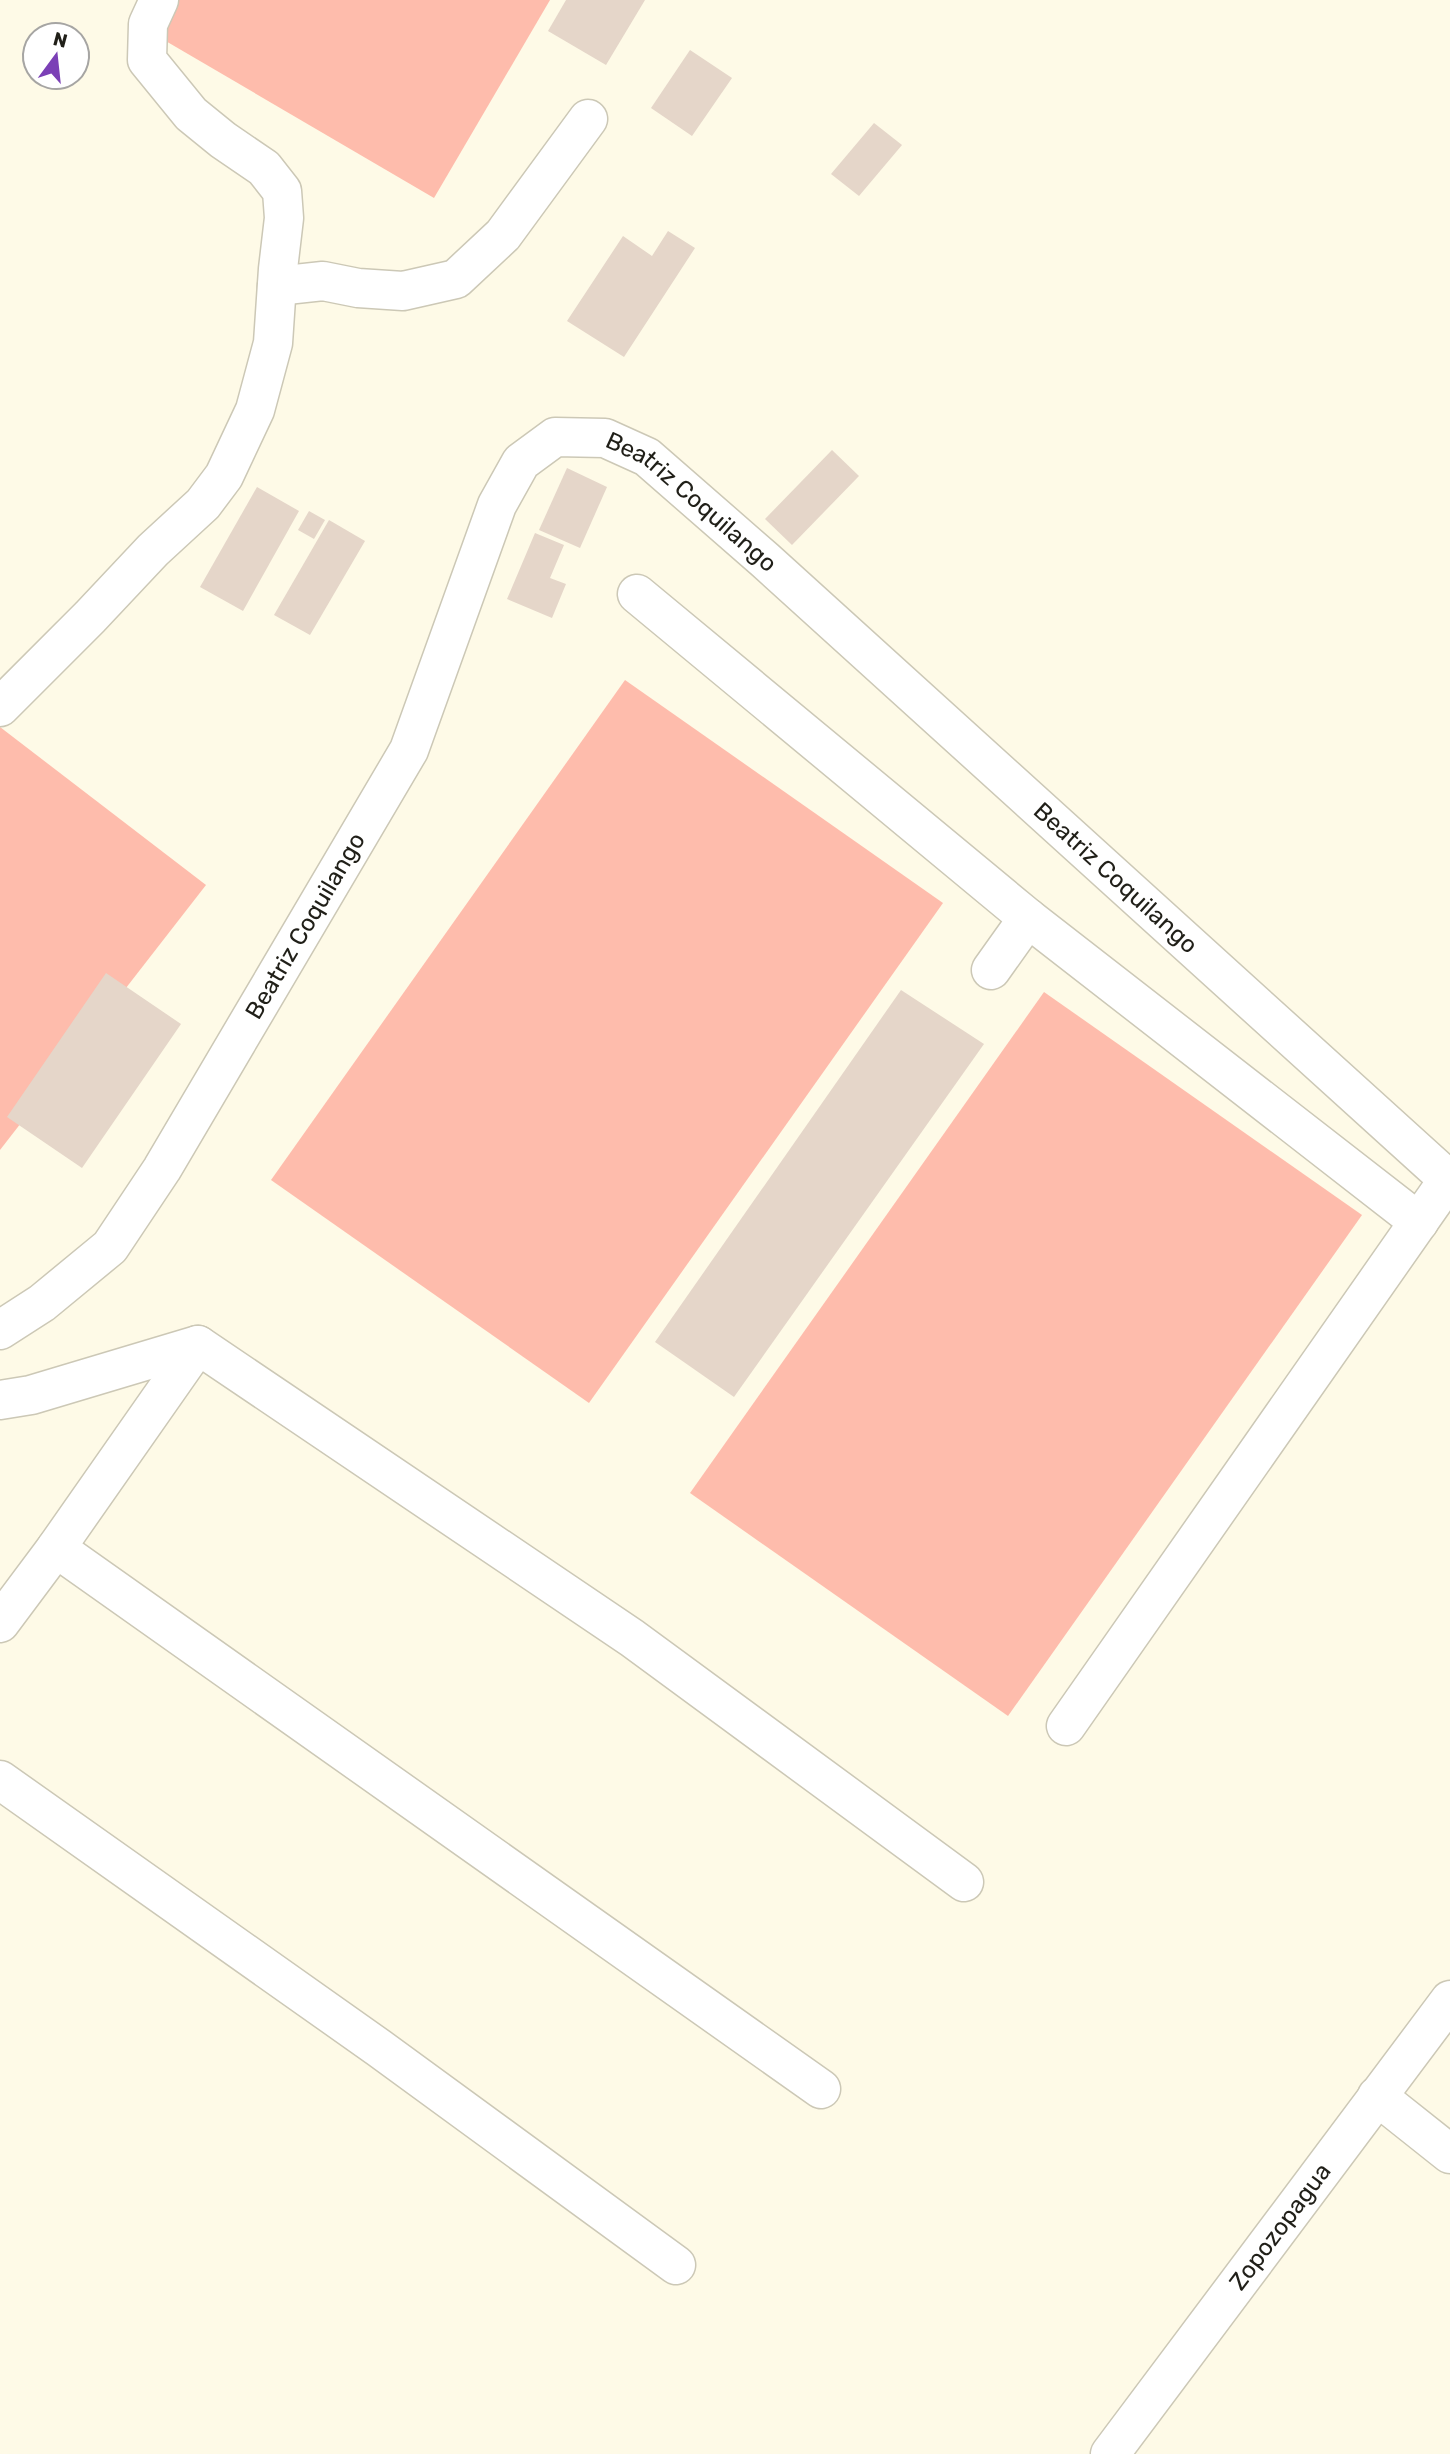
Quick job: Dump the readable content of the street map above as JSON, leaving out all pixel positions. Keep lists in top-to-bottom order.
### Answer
{
  "streets": {
    "street": ["Beatriz Coquilango", "Zopozopagua"]
  },
  "north": "top"
}
